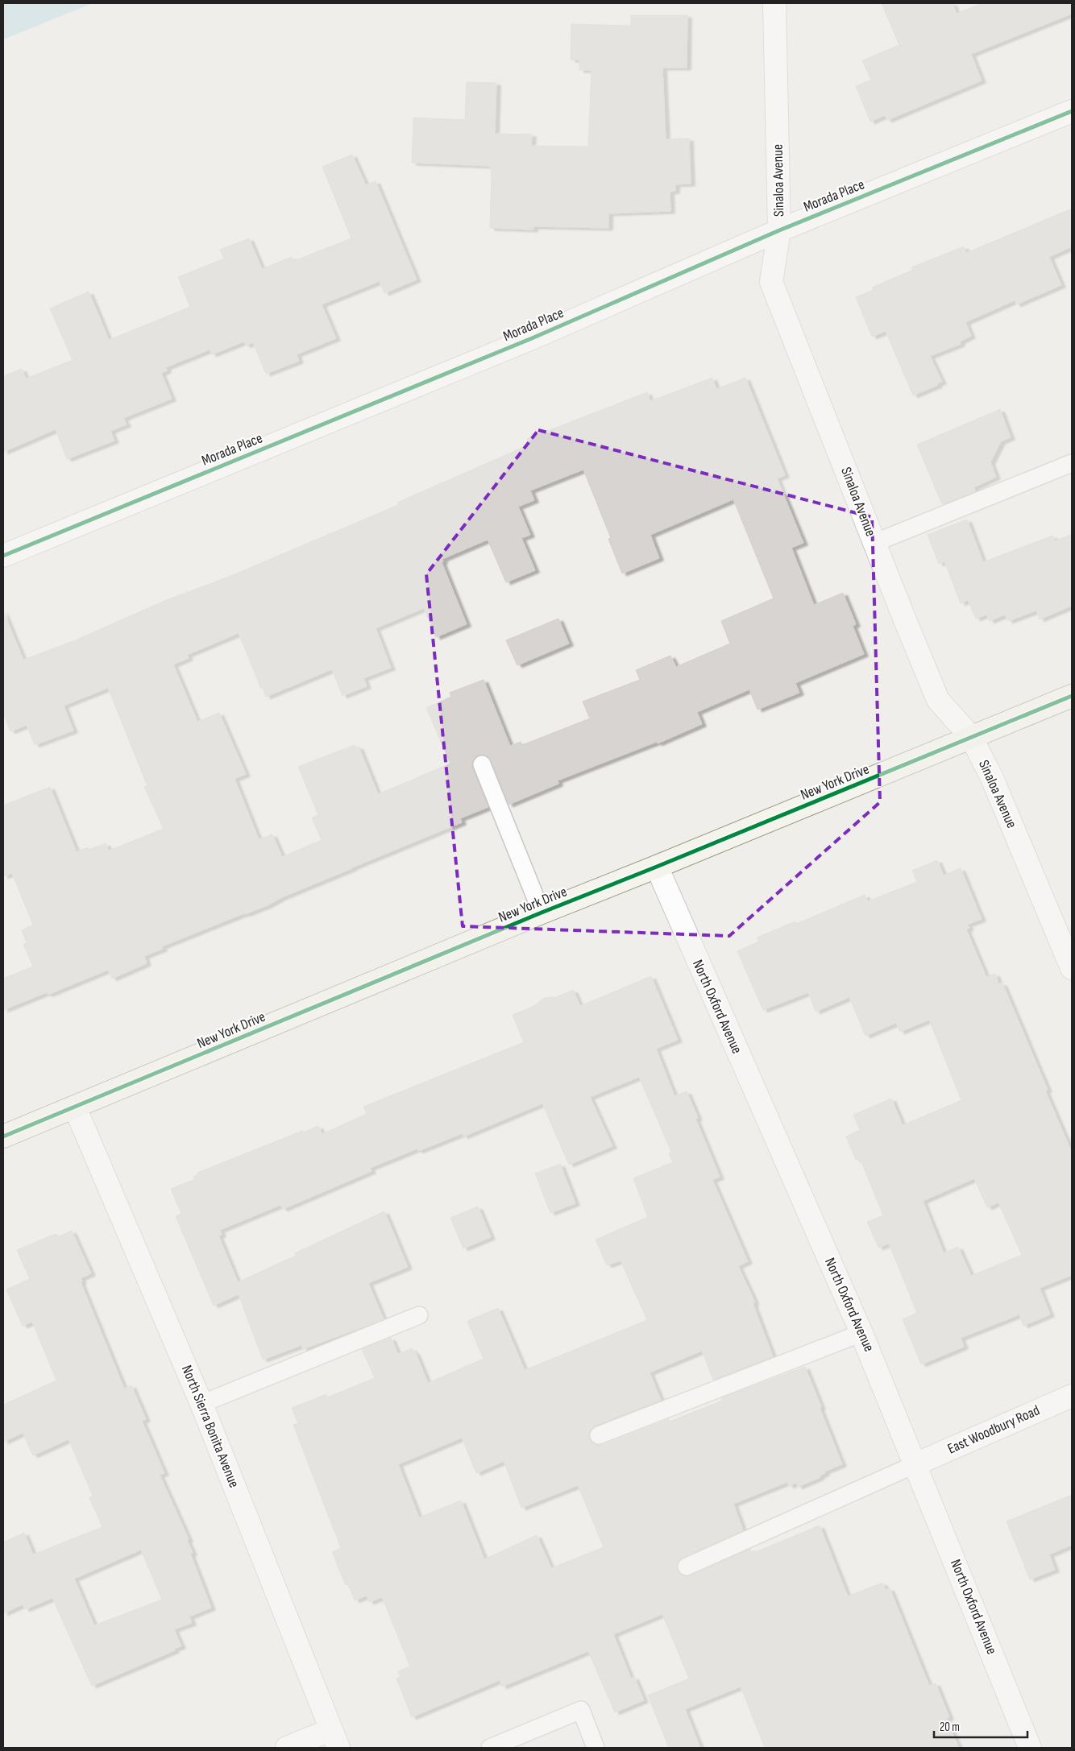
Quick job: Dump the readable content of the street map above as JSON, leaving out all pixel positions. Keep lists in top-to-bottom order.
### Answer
{
  "streets": {
    "street": [
      "Sinaloa Avenue",
      "Morada Place",
      "New York Drive",
      "North Oxford Avenue",
      "North Sierra Bonita Avenue",
      "East Woodbury Road"
    ]
  },
  "crossings": [
    ["Sinaloa Avenue", "Morada Place"],
    ["Sinaloa Avenue", "New York Drive"],
    ["New York Drive", "North Oxford Avenue"],
    ["New York Drive", "North Sierra Bonita Avenue"],
    ["North Oxford Avenue", "East Woodbury Road"]
  ],
  "scale_bar": "20 m"
}
